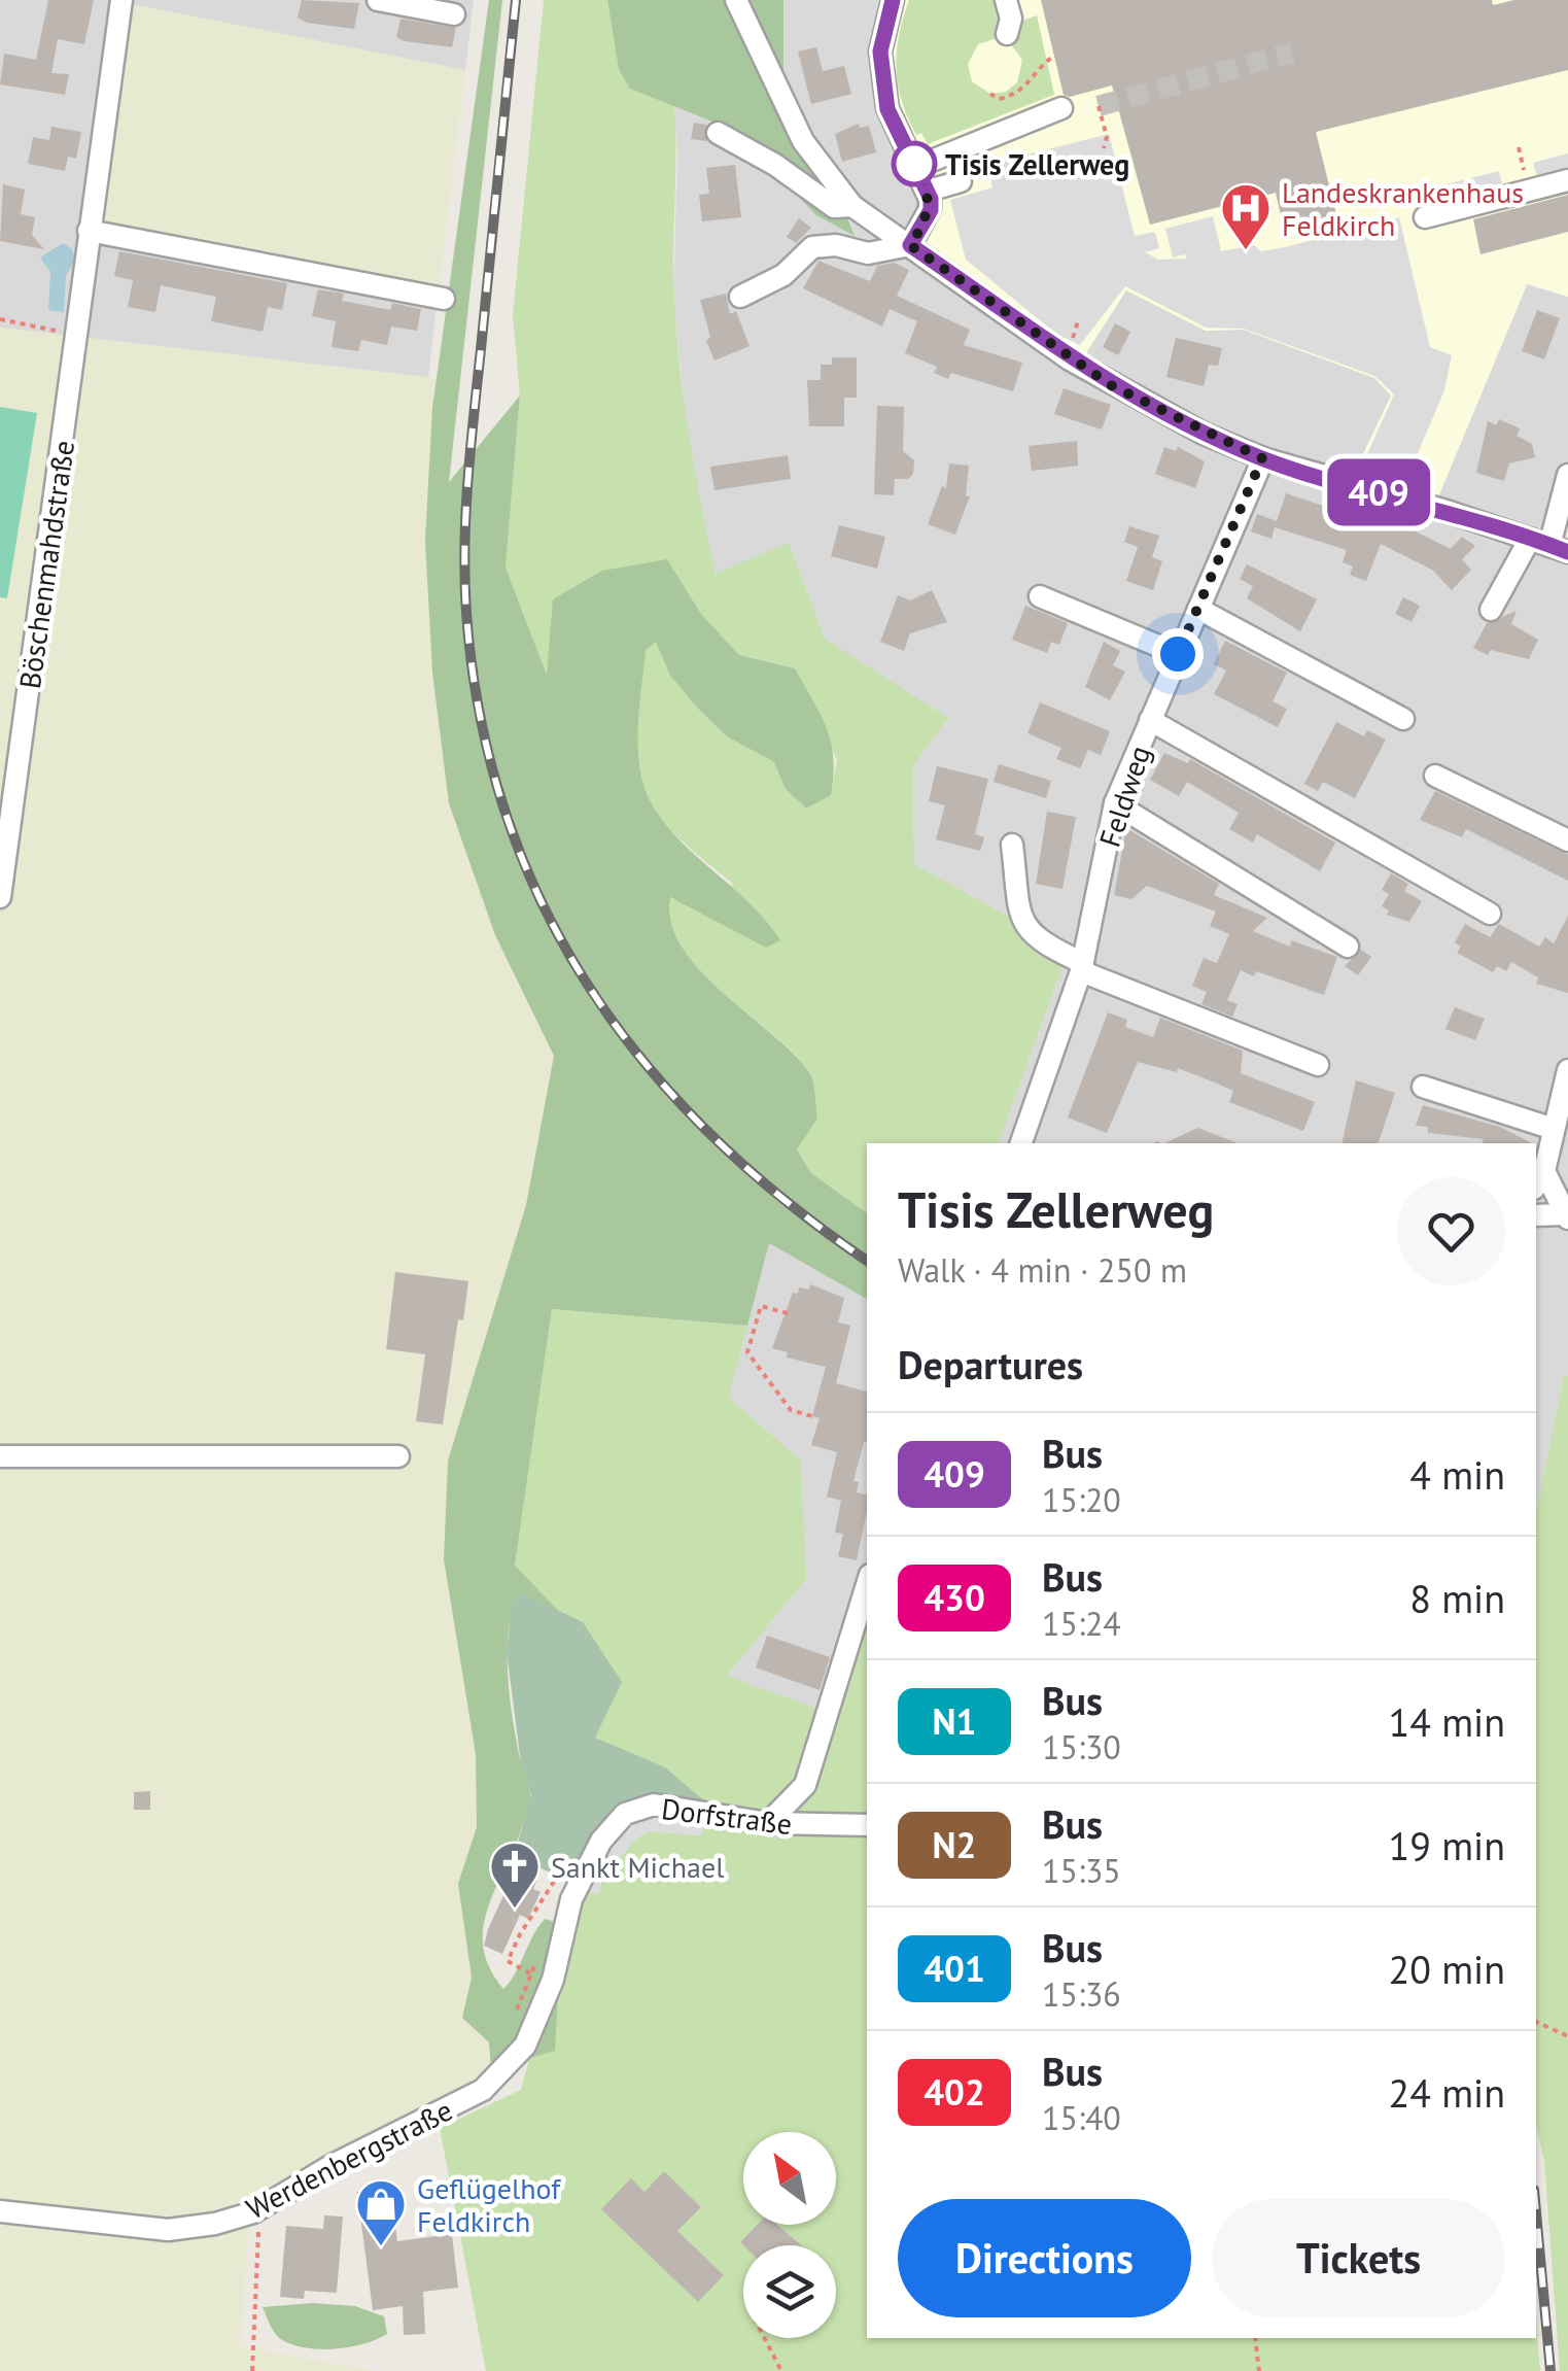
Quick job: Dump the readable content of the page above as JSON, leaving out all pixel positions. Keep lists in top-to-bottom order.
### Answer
{
  "streets": {
    "street": [
      "Böschenmahdstraße",
      "Feldweg",
      "Dorfstraße",
      "Werdenbergstraße"
    ]
  },
  "crossings": [
    ["Dorfstraße", "Werdenbergstraße"]
  ],
  "places": {
    "other": ["Tisis Zellerweg"],
    "hospital": ["Landeskrankenhaus Feldkirch"],
    "church": ["Sankt Michael"],
    "shop": ["Geflügelhof Feldkirch"]
  },
  "lines": ["bus line 409"],
  "north": "top left",
  "page": {
    "on_map": "409",
    "heading": [
      ["Tisis Zellerweg", "Walk · 4 min · 250 m"],
      "Departures"
    ],
    "list": [
      {
        "mark": "409",
        "name": "Bus",
        "note": "15:20",
        "value": "4 min"
      },
      {
        "mark": "430",
        "name": "Bus",
        "note": "15:24",
        "value": "8 min"
      },
      {
        "mark": "N1",
        "name": "Bus",
        "note": "15:30",
        "value": "14 min"
      },
      {
        "mark": "N2",
        "name": "Bus",
        "note": "15:35",
        "value": "19 min"
      },
      {
        "mark": "401",
        "name": "Bus",
        "note": "15:36",
        "value": "20 min"
      },
      {
        "mark": "402",
        "name": "Bus",
        "note": "15:40",
        "value": "24 min"
      }
    ],
    "buttons": ["Directions", "Tickets"]
  }
}
